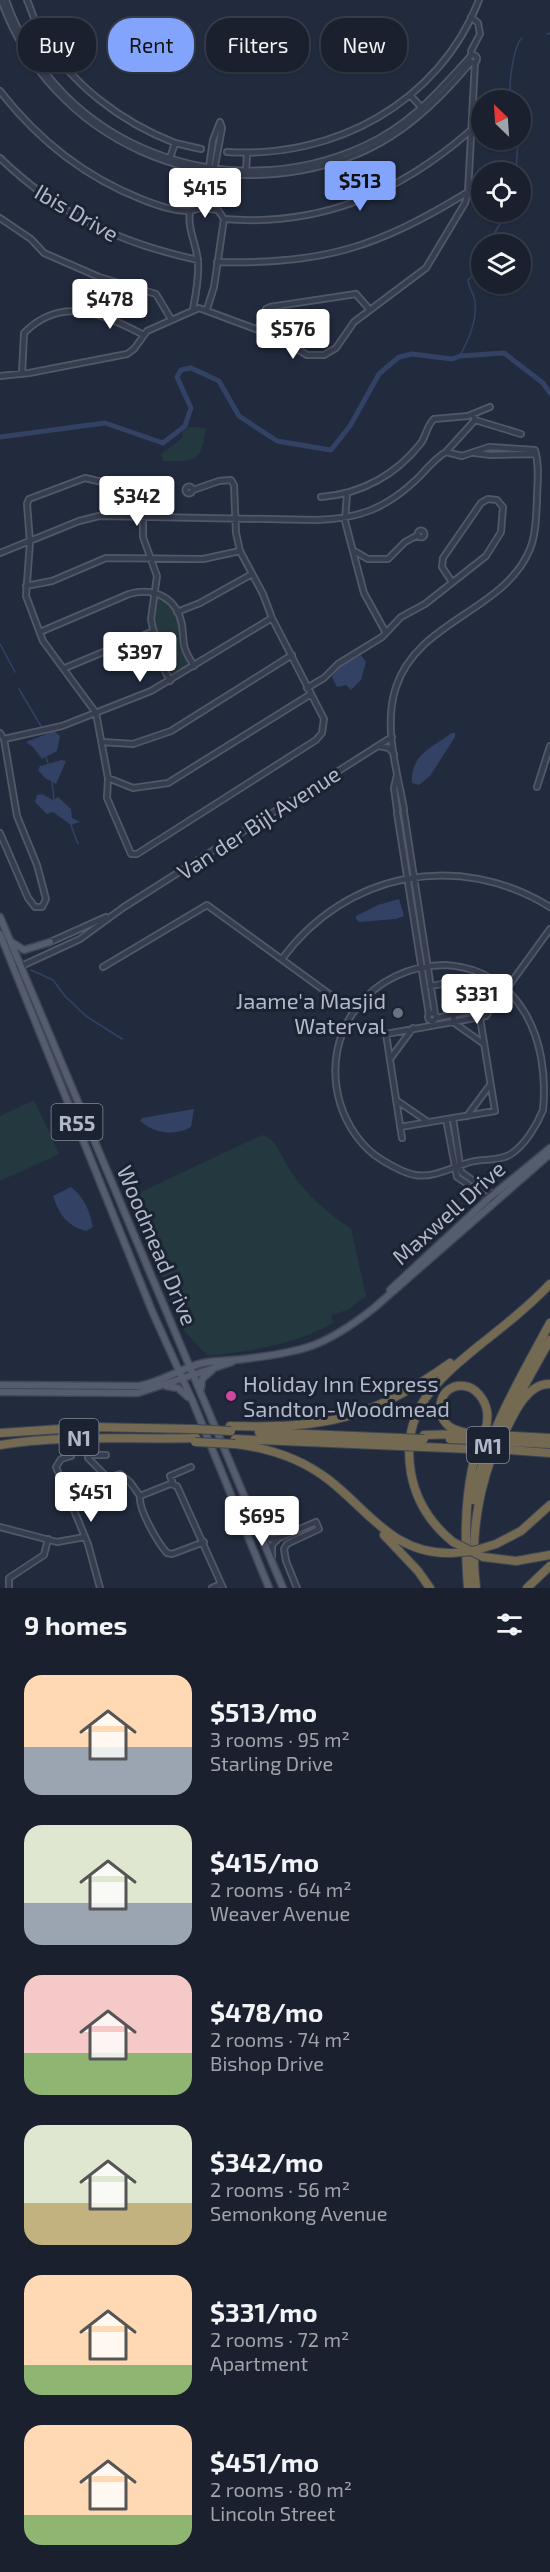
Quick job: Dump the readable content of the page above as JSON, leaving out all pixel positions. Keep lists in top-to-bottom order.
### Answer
{
  "streets": {
    "highway": ["N1", "M1"],
    "main road": ["R55", "Maxwell Drive", "Woodmead Drive"],
    "street": ["Ibis Drive", "Van der Bijl Avenue"]
  },
  "crossings": [
    ["Van der Bijl Avenue", "Woodmead Drive"],
    ["Maxwell Drive", "Woodmead Drive"]
  ],
  "places": ["Jaame'a Masjid Waterval", "Holiday Inn Express Sandton-Woodmead"],
  "north": "top left",
  "page": {
    "chip": [
      "Buy",
      "Rent",
      "Filters",
      "New"
    ],
    "price": [
      "$513",
      "$415",
      "$478",
      "$576",
      "$342",
      "$397",
      "$331",
      "$451",
      "$695"
    ],
    "heading": "9 homes",
    "list": [
      {
        "name": "$513/mo",
        "note": "3 rooms · 95 m² · Starling Drive"
      },
      {
        "name": "$415/mo",
        "note": "2 rooms · 64 m² · Weaver Avenue"
      },
      {
        "name": "$478/mo",
        "note": "2 rooms · 74 m² · Bishop Drive"
      },
      {
        "name": "$342/mo",
        "note": "2 rooms · 56 m² · Semonkong Avenue"
      },
      {
        "name": "$331/mo",
        "note": "2 rooms · 72 m² · Apartment"
      },
      {
        "name": "$451/mo",
        "note": "2 rooms · 80 m² · Lincoln Street"
      }
    ]
  }
}
